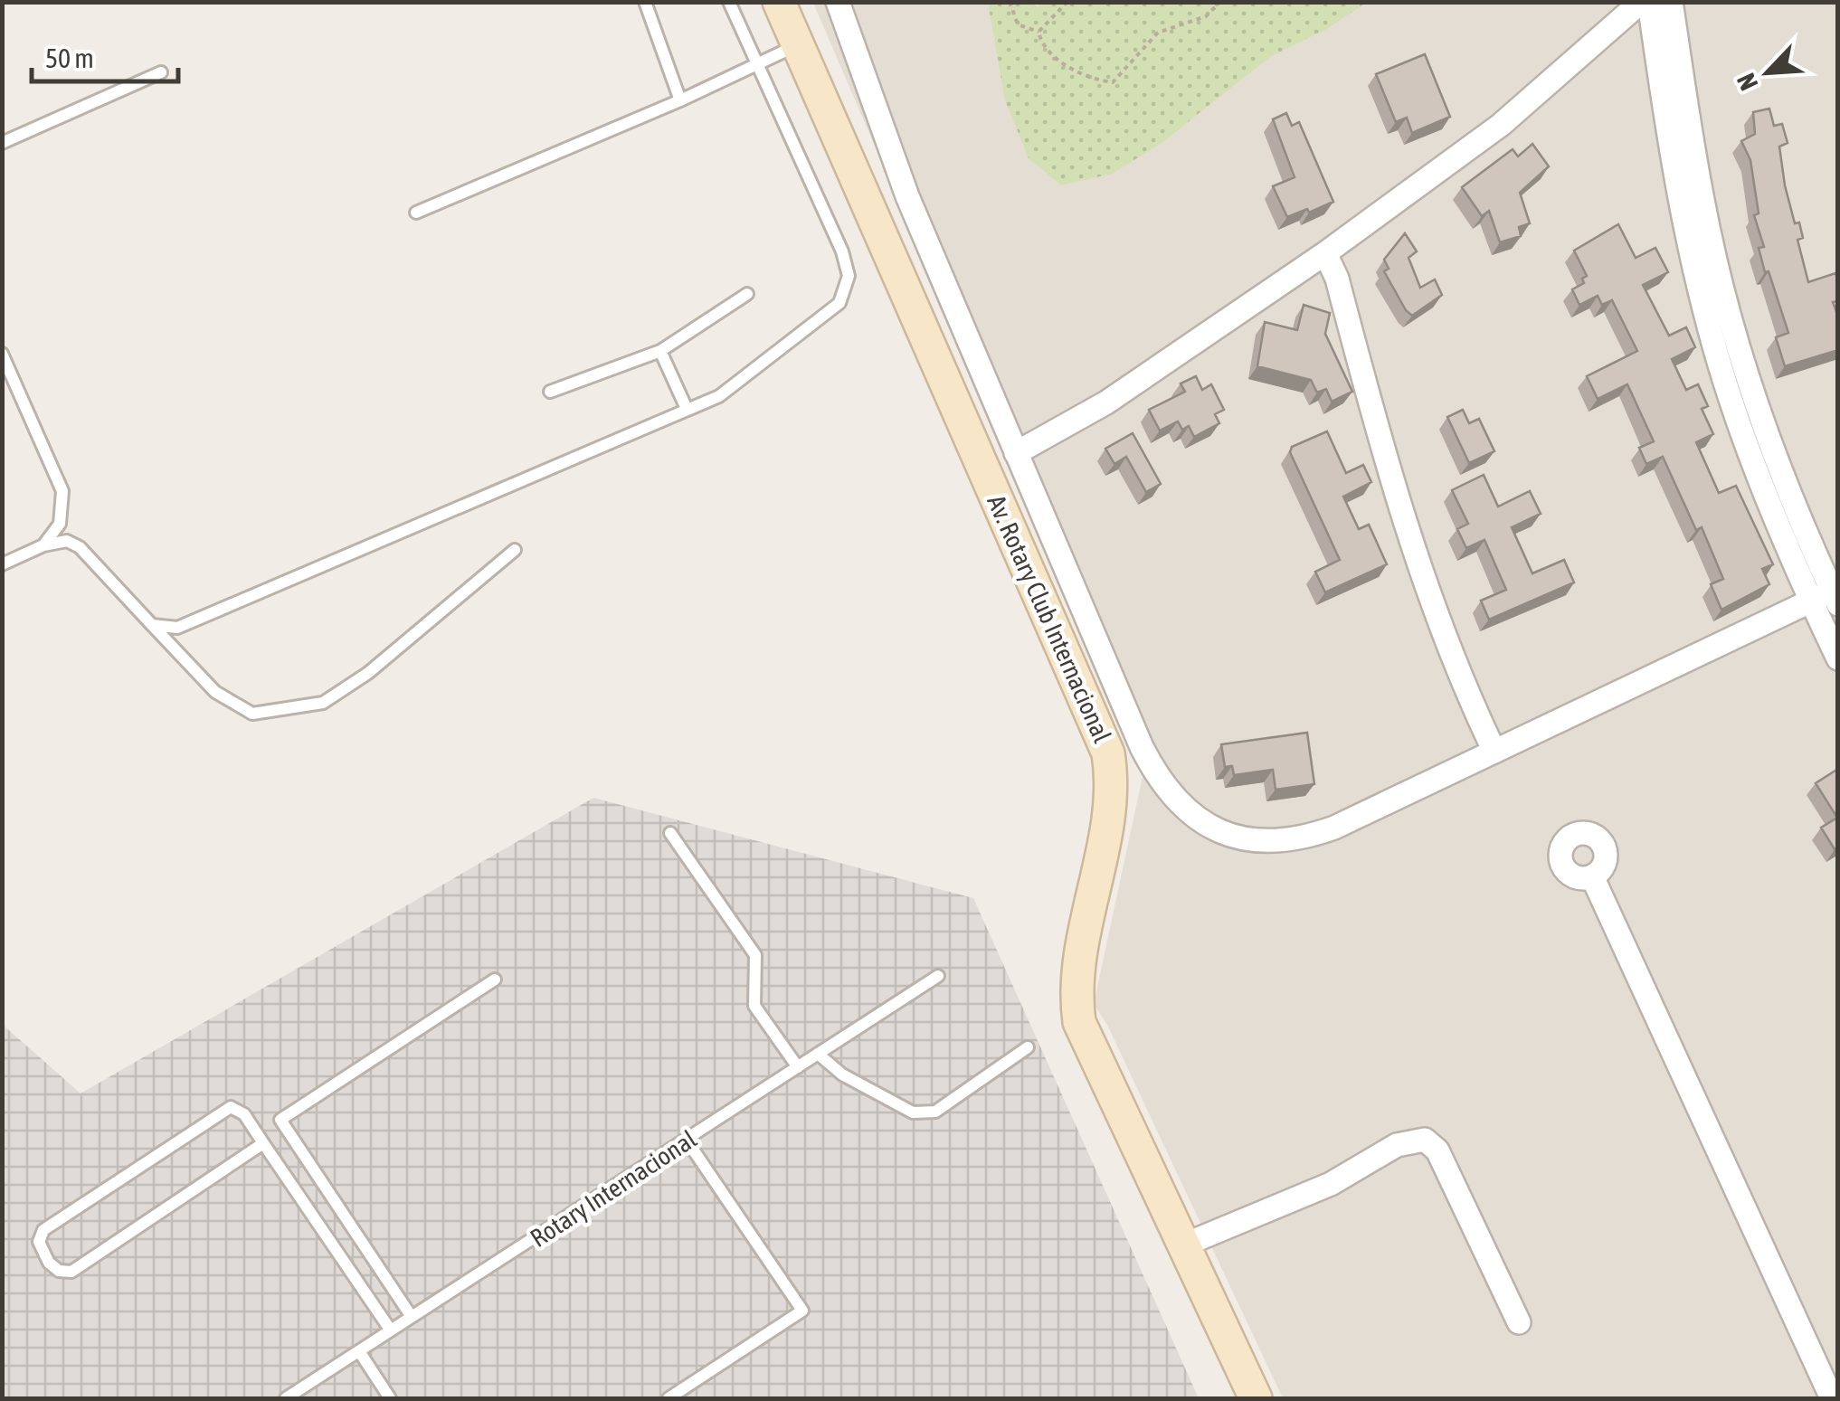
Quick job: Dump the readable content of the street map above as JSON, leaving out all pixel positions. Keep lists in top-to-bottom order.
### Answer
{
  "streets": {
    "main road": ["Av. Rotary Club Internacional"],
    "lane": ["Rotary Internacional"]
  },
  "scale_bar": "50 m",
  "north": "bottom left"
}
